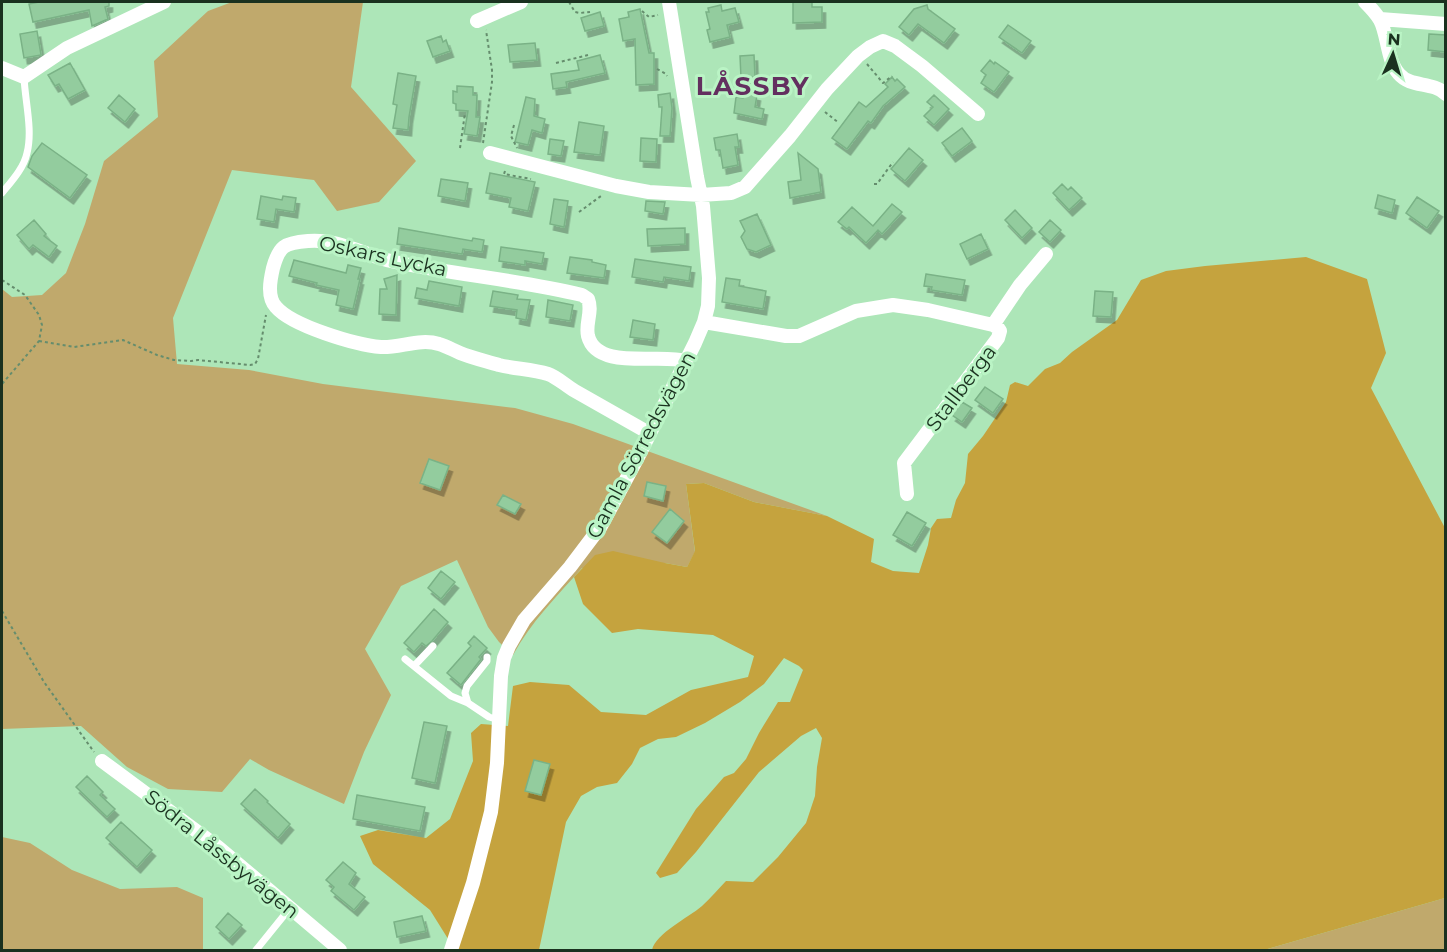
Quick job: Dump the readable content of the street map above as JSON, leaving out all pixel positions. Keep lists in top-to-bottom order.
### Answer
{
  "streets": {
    "street": [
      "Oskars Lycka",
      "Stallberga",
      "Gamla Sörredsvägen",
      "Södra Låssbyvägen"
    ]
  },
  "crossings": [
    ["Oskars Lycka", "Gamla Sörredsvägen"],
    ["Stallberga", "Gamla Sörredsvägen"]
  ],
  "districts": ["LÅSSBY"],
  "north": "top"
}
